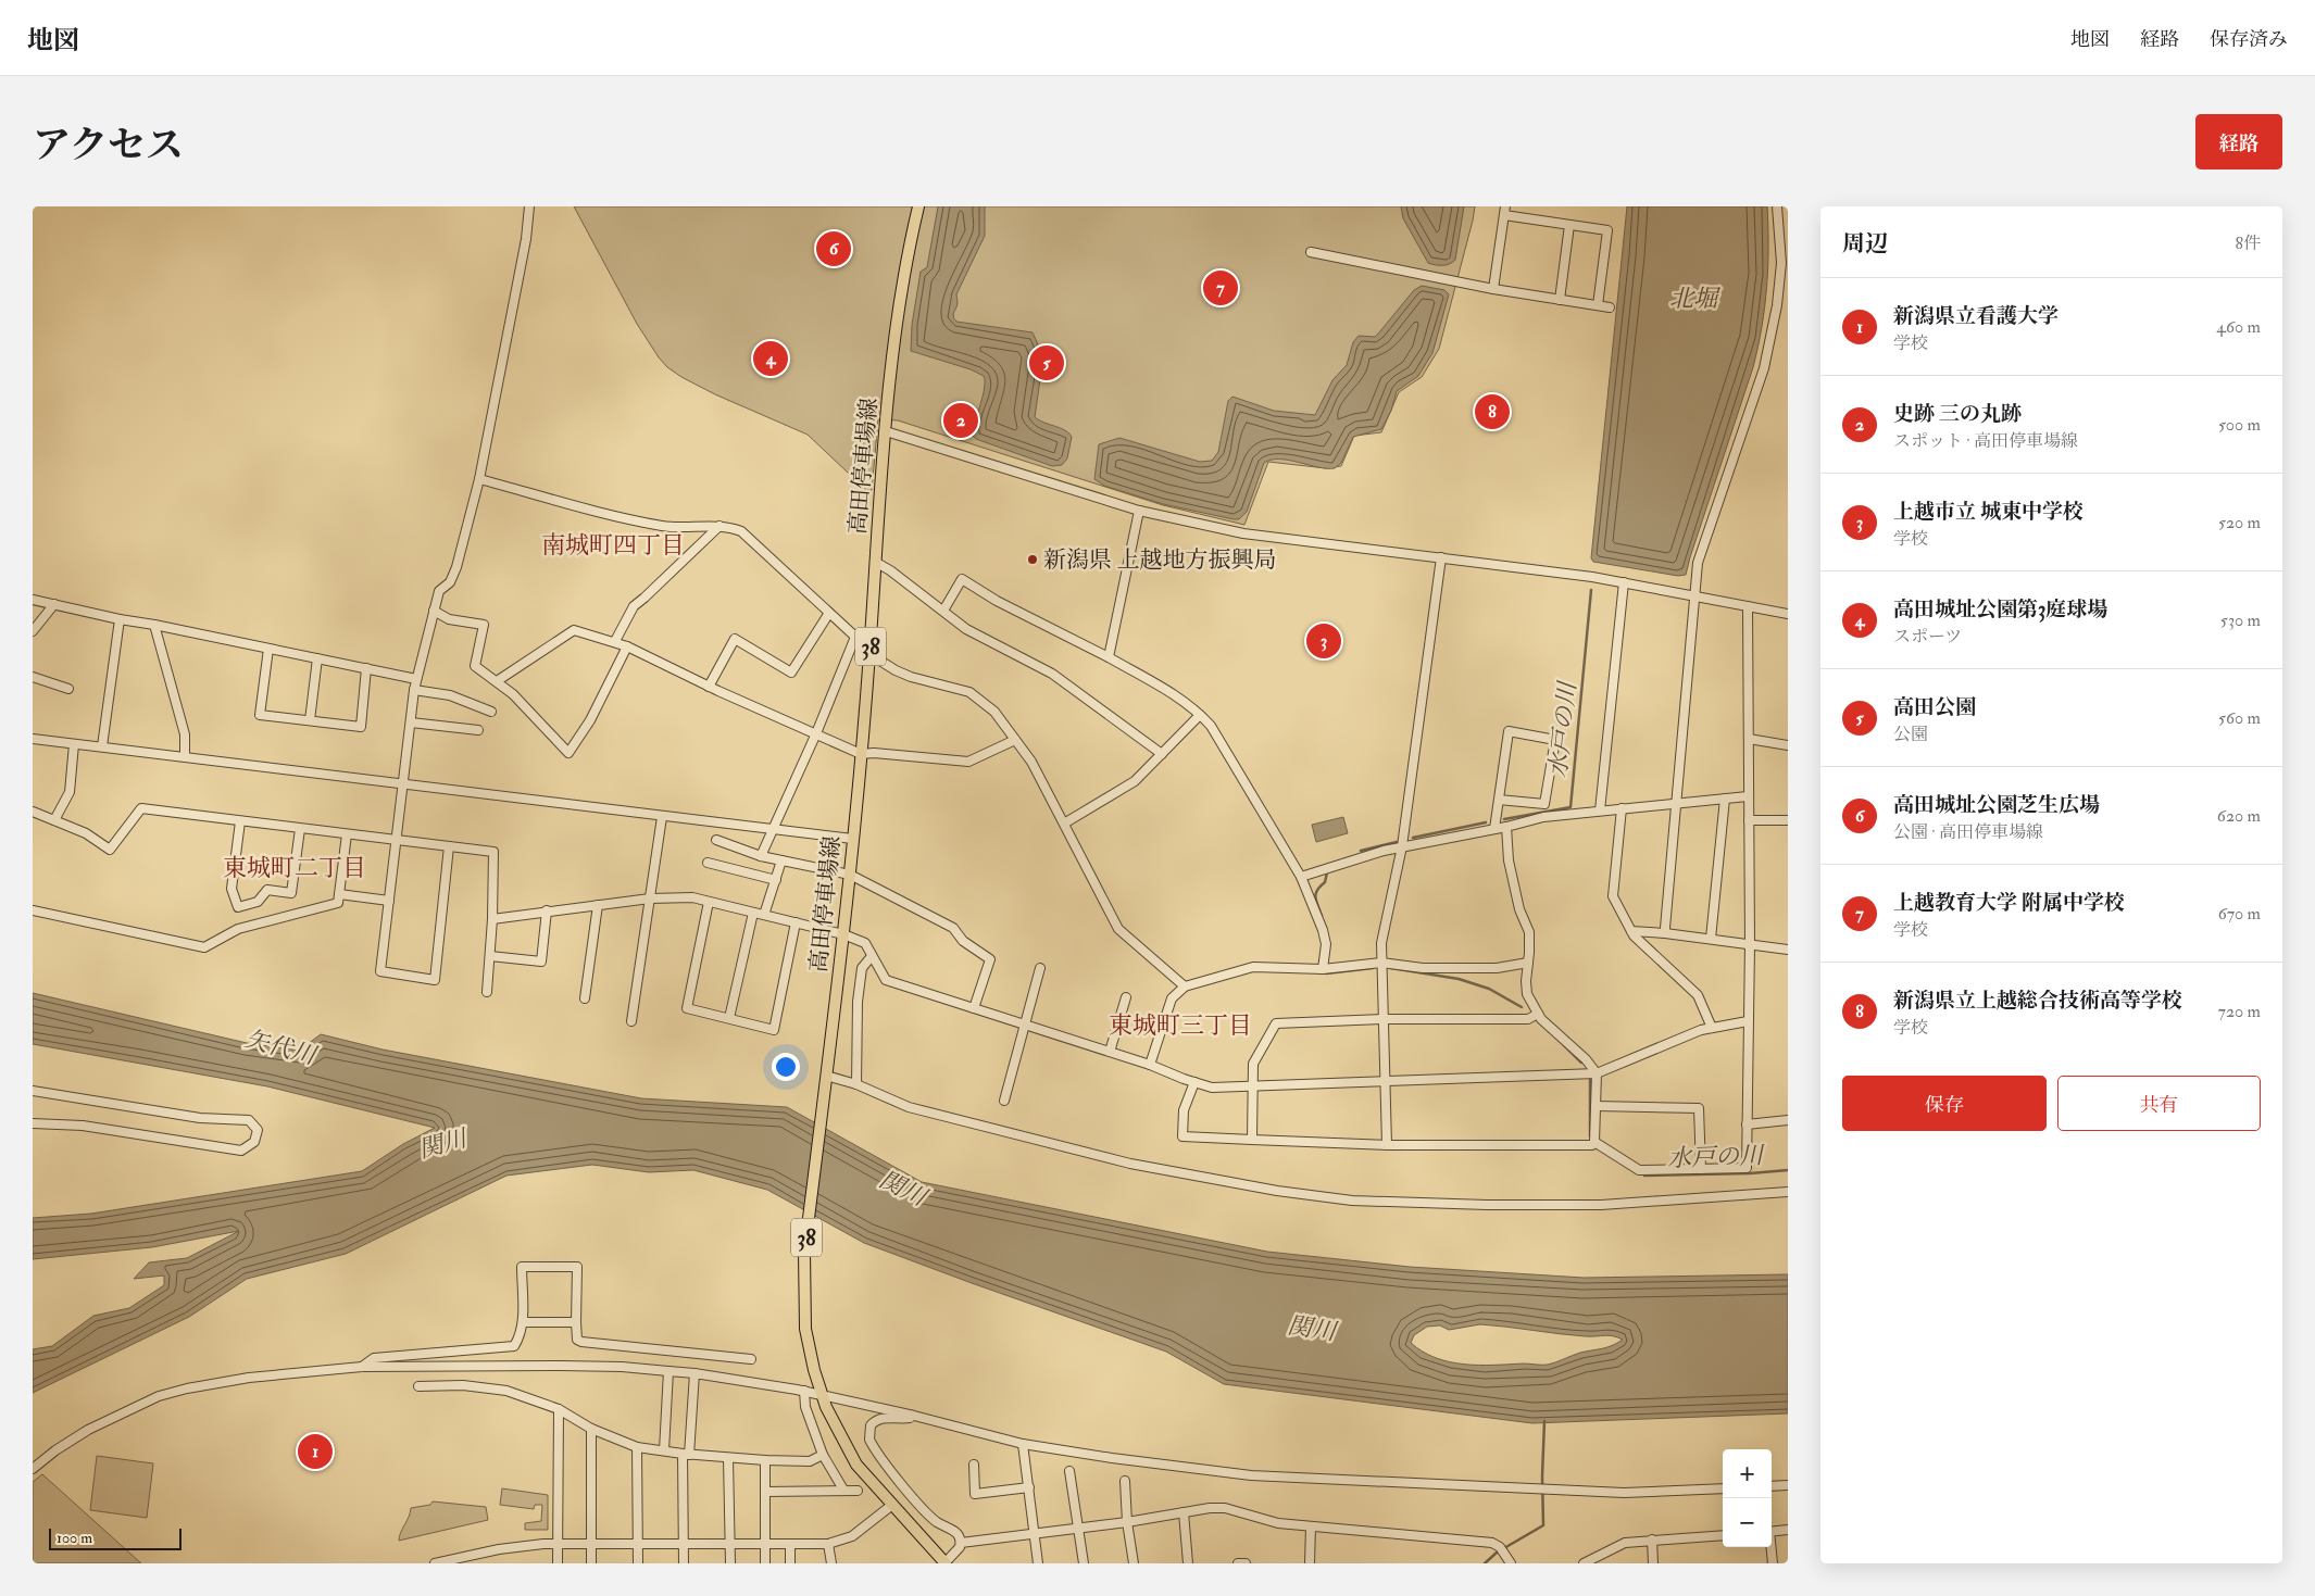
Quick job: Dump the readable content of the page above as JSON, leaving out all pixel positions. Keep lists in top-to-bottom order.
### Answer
{
  "streets": {
    "main road": ["高田停車場線", "38"]
  },
  "districts": ["南城町四丁目", "東城町二丁目", "東城町三丁目"],
  "water": [
    "北堀",
    "水戸の川",
    "矢代川",
    "関川"
  ],
  "places": ["新潟県 上越地方振興局"],
  "scale_bar": "100 m",
  "page": {
    "header": "地図",
    "nav": ["地図", "経路", "保存済み"],
    "title": "アクセス",
    "buttons": [
      "経路",
      ["保存", "共有"]
    ],
    "heading": ["周辺", "8件"],
    "pins": [
      "6",
      "7",
      "4",
      "5",
      "8",
      "2",
      "3",
      "1"
    ],
    "list": [
      {
        "mark": "1",
        "name": "新潟県立看護大学",
        "note": "学校",
        "value": "460 m"
      },
      {
        "mark": "2",
        "name": "史跡 三の丸跡",
        "note": "スポット · 高田停車場線",
        "value": "500 m"
      },
      {
        "mark": "3",
        "name": "上越市立 城東中学校",
        "note": "学校",
        "value": "520 m"
      },
      {
        "mark": "4",
        "name": "高田城址公園第3庭球場",
        "note": "スポーツ",
        "value": "530 m"
      },
      {
        "mark": "5",
        "name": "高田公園",
        "note": "公園",
        "value": "560 m"
      },
      {
        "mark": "6",
        "name": "高田城址公園芝生広場",
        "note": "公園 · 高田停車場線",
        "value": "620 m"
      },
      {
        "mark": "7",
        "name": "上越教育大学 附属中学校",
        "note": "学校",
        "value": "670 m"
      },
      {
        "mark": "8",
        "name": "新潟県立上越総合技術高等学校",
        "note": "学校",
        "value": "720 m"
      }
    ],
    "map_buttons": ["+", "−"],
    "scale": "100 m"
  }
}
